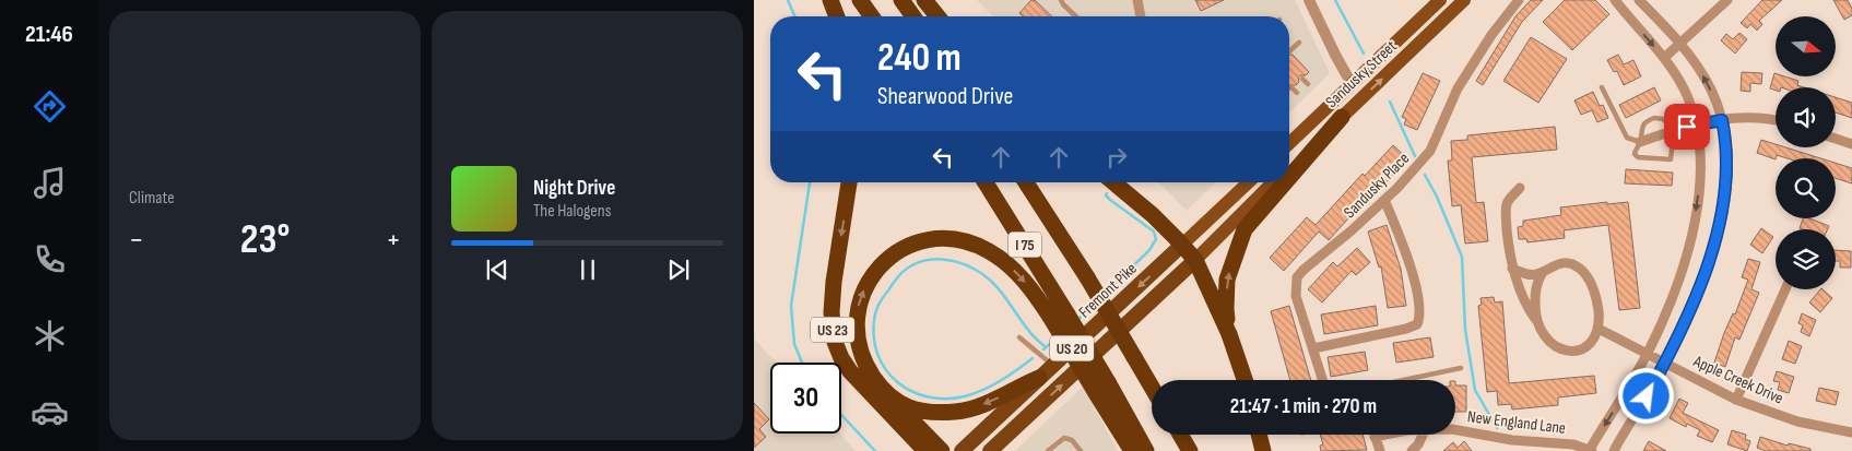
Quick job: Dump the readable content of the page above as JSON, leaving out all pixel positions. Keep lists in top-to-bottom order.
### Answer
{
  "streets": {
    "highway": [
      "I 75",
      "Fremont Pike",
      "US 23",
      "US 20"
    ],
    "main road": ["Sandusky Street"],
    "street": ["Sandusky Place", "Apple Creek Drive", "New England Lane"]
  },
  "crossings": [
    ["Fremont Pike", "US 20"]
  ],
  "north": "right",
  "page": {
    "tabs": "21:46",
    "tile": "Climate",
    "turn": ["240 m", "Shearwood Drive"],
    "song": ["Night Drive", "The Halogens"],
    "heat": ["−", "23°", "+"],
    "limit": "30",
    "trip": "21:47 · 1 min · 270 m"
  }
}
